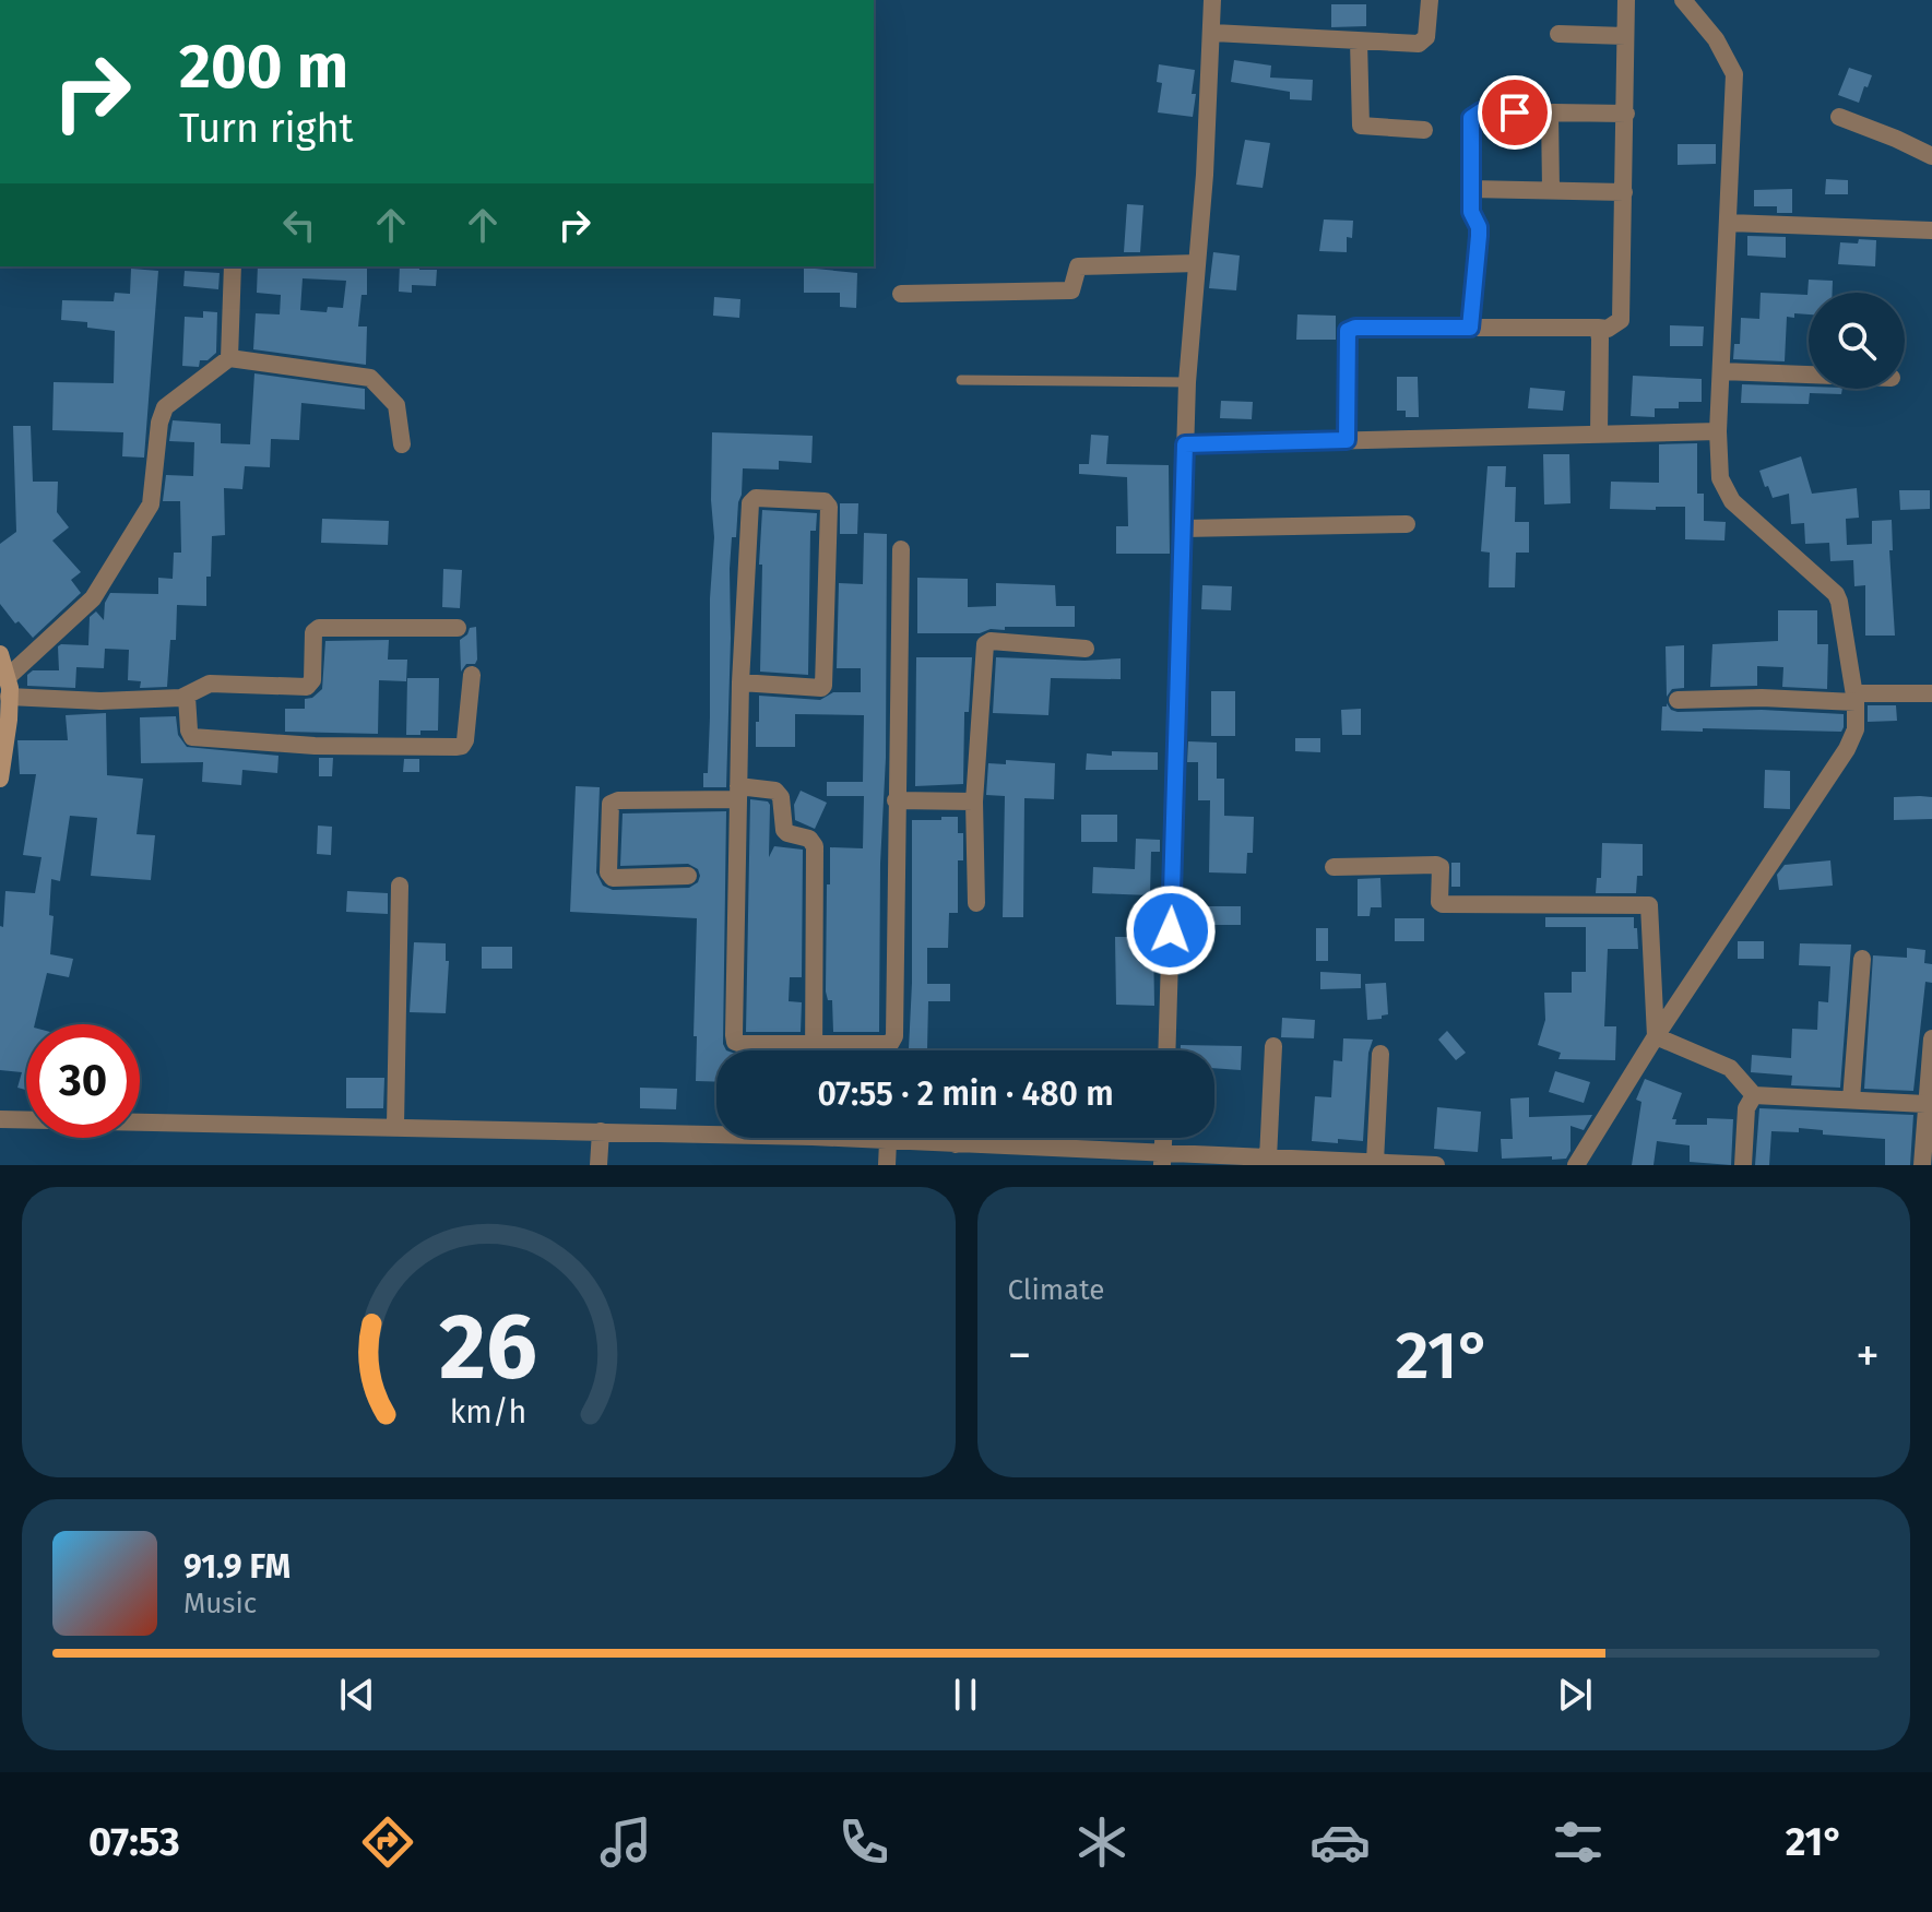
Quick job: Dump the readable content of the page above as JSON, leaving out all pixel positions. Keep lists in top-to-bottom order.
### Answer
{
  "page": {
    "turn": ["200 m", "Turn right"],
    "limit": "30",
    "trip": "07:55 · 2 min · 480 m",
    "tile": "Climate",
    "heat": ["−", "21°", "+"],
    "song": ["91.9 FM", "Music"],
    "tabs": ["07:53", "21°"],
    "gauge": ["26", "km/h"]
  }
}
